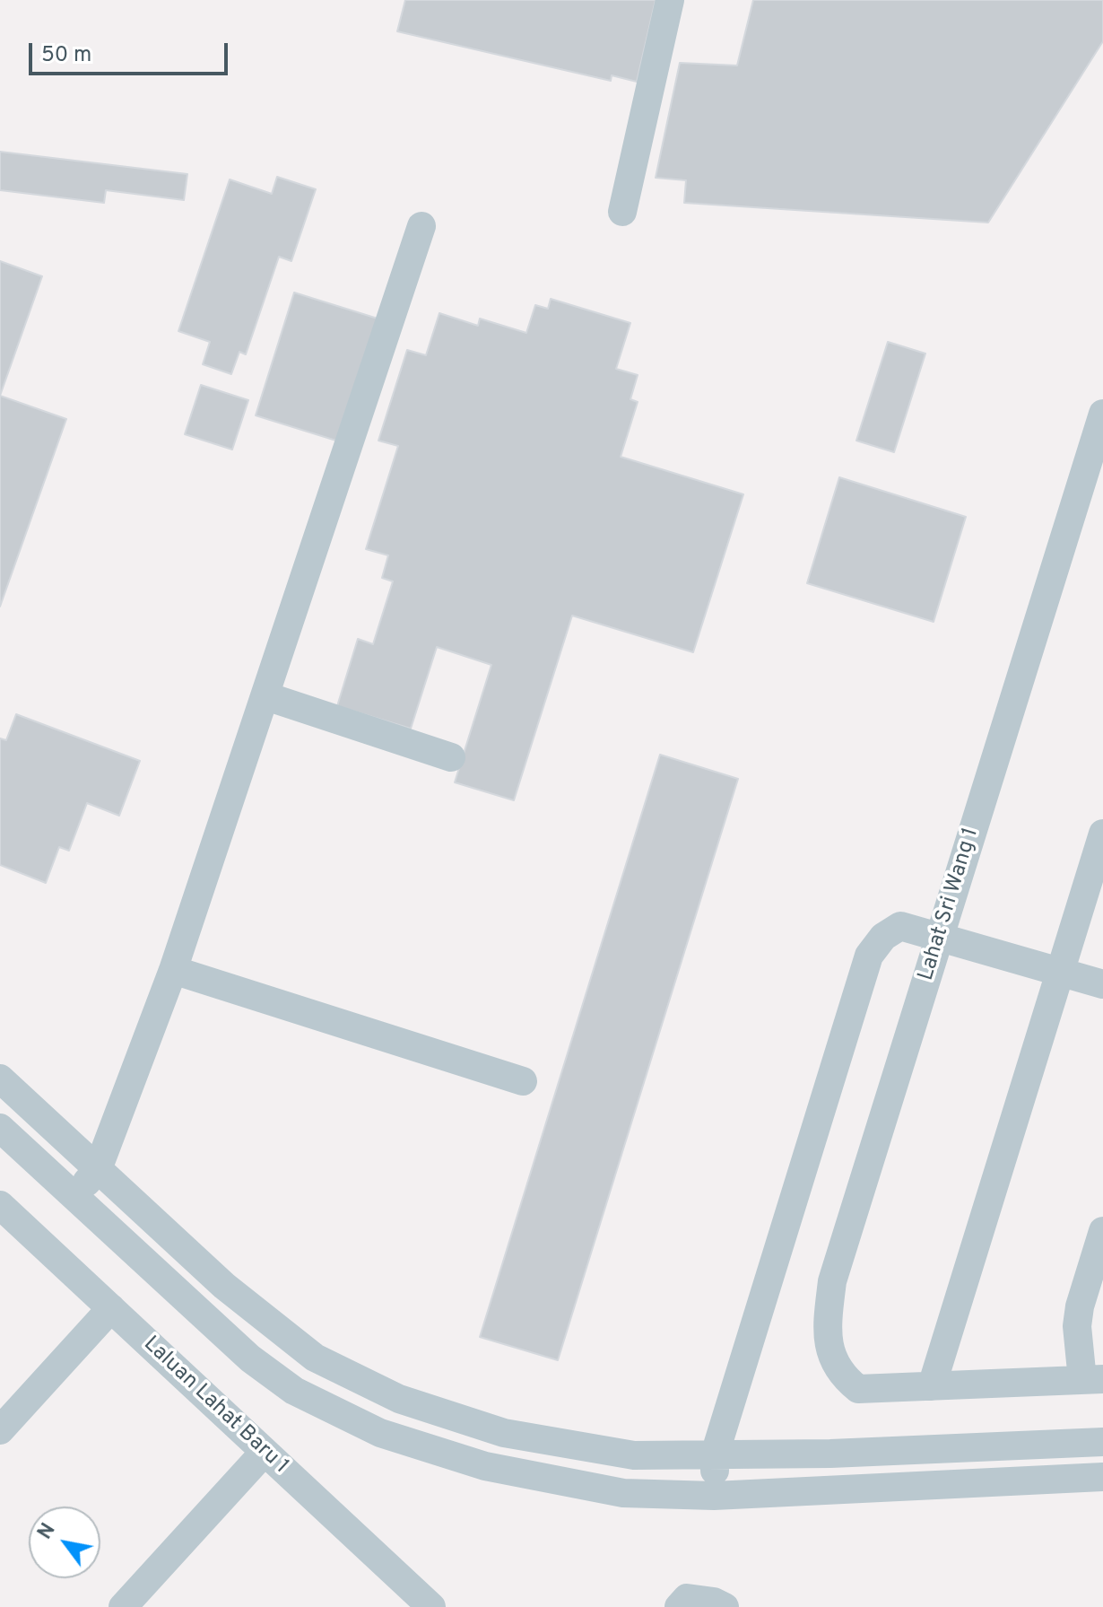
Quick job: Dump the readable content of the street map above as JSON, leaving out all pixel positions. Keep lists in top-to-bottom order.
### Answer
{
  "streets": {
    "street": ["Lahat Sri Wang 1", "Laluan Lahat Baru 1"]
  },
  "scale_bar": "50 m",
  "north": "top left"
}
